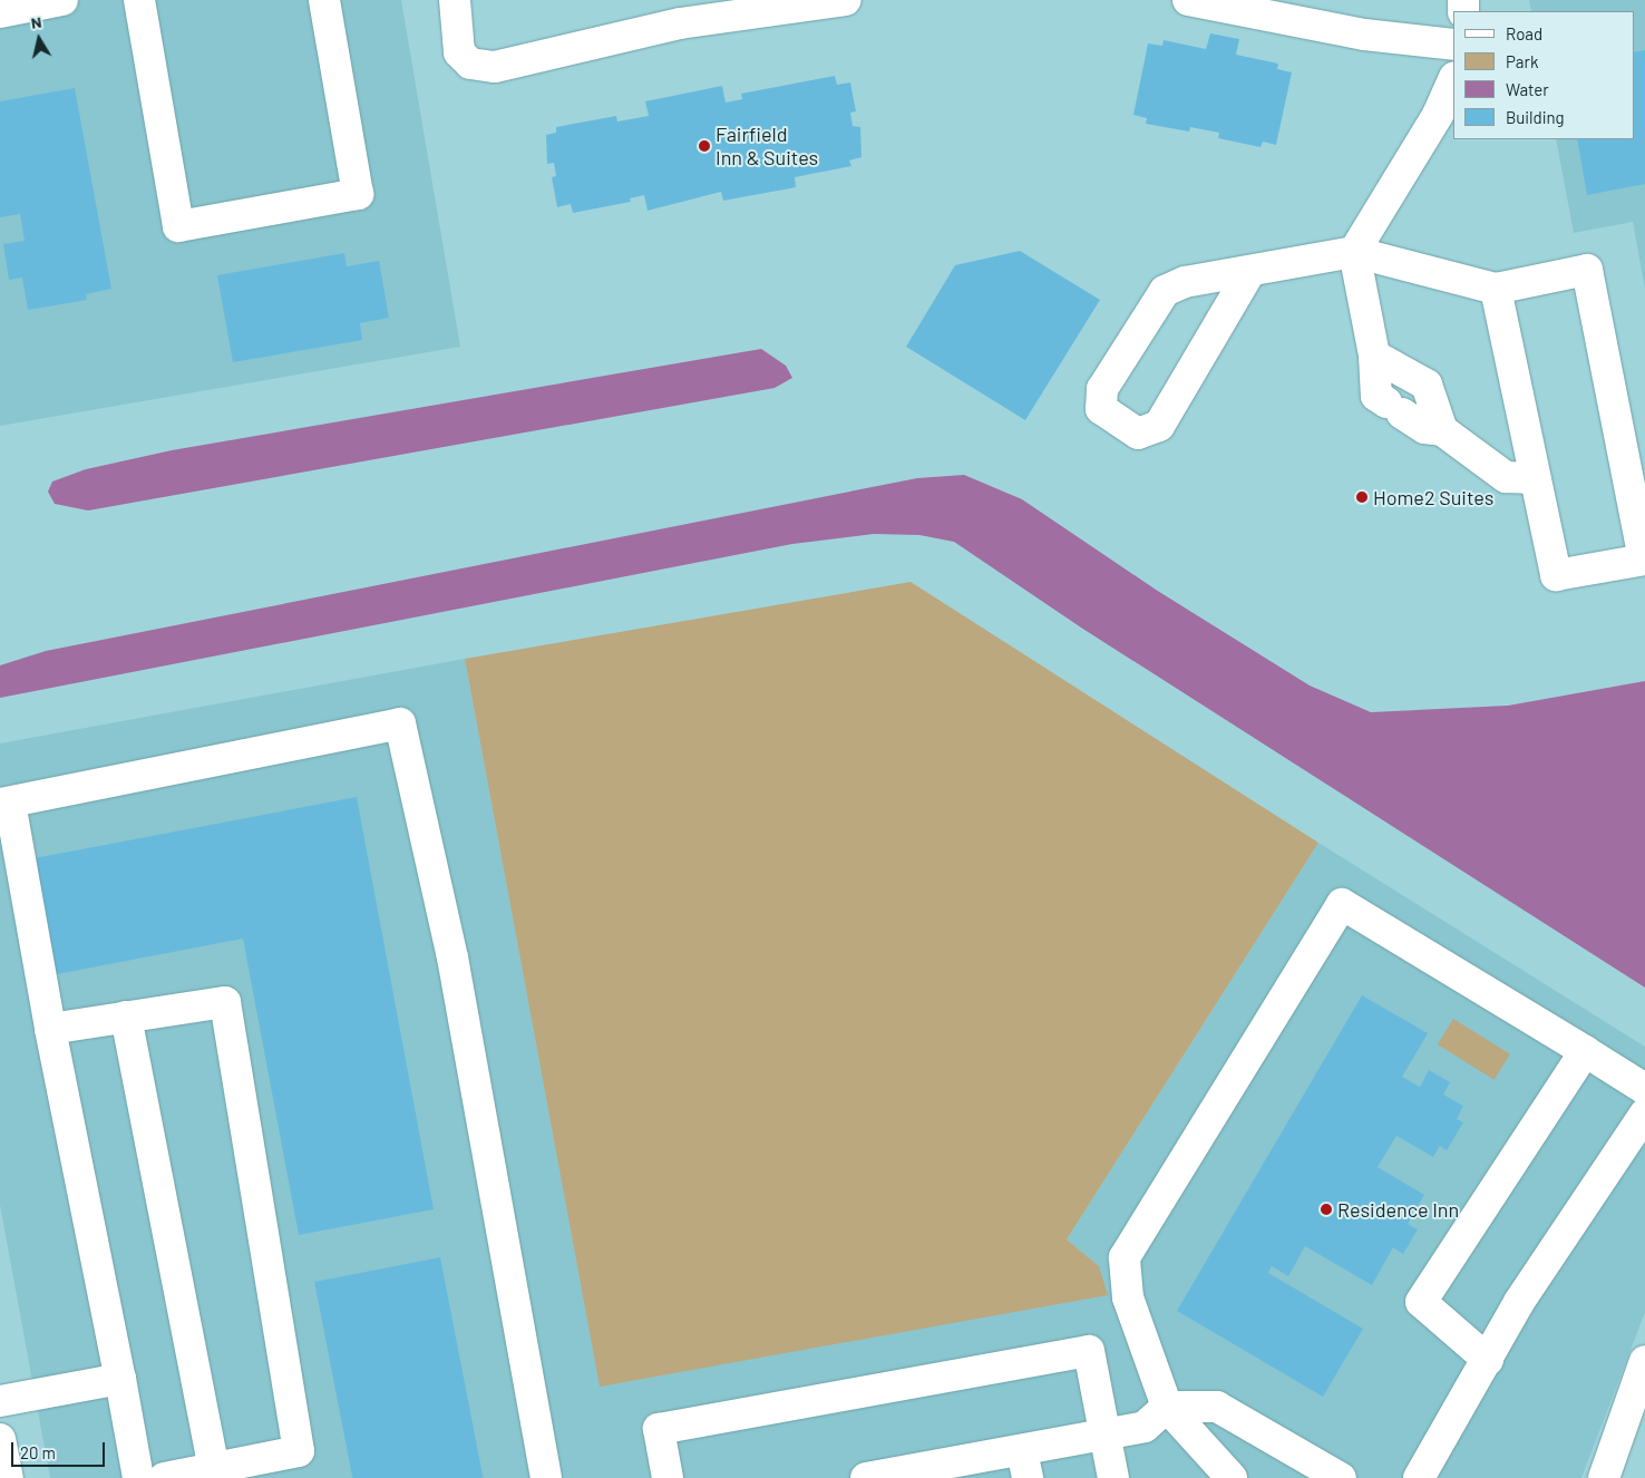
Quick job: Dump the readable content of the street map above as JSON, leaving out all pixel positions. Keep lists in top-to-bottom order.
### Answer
{
  "places": ["Fairfield Inn & Suites", "Home2 Suites", "Residence Inn"],
  "legend": [
    "Road",
    "Park",
    "Water",
    "Building"
  ],
  "scale_bar": "20 m",
  "north": "top"
}
